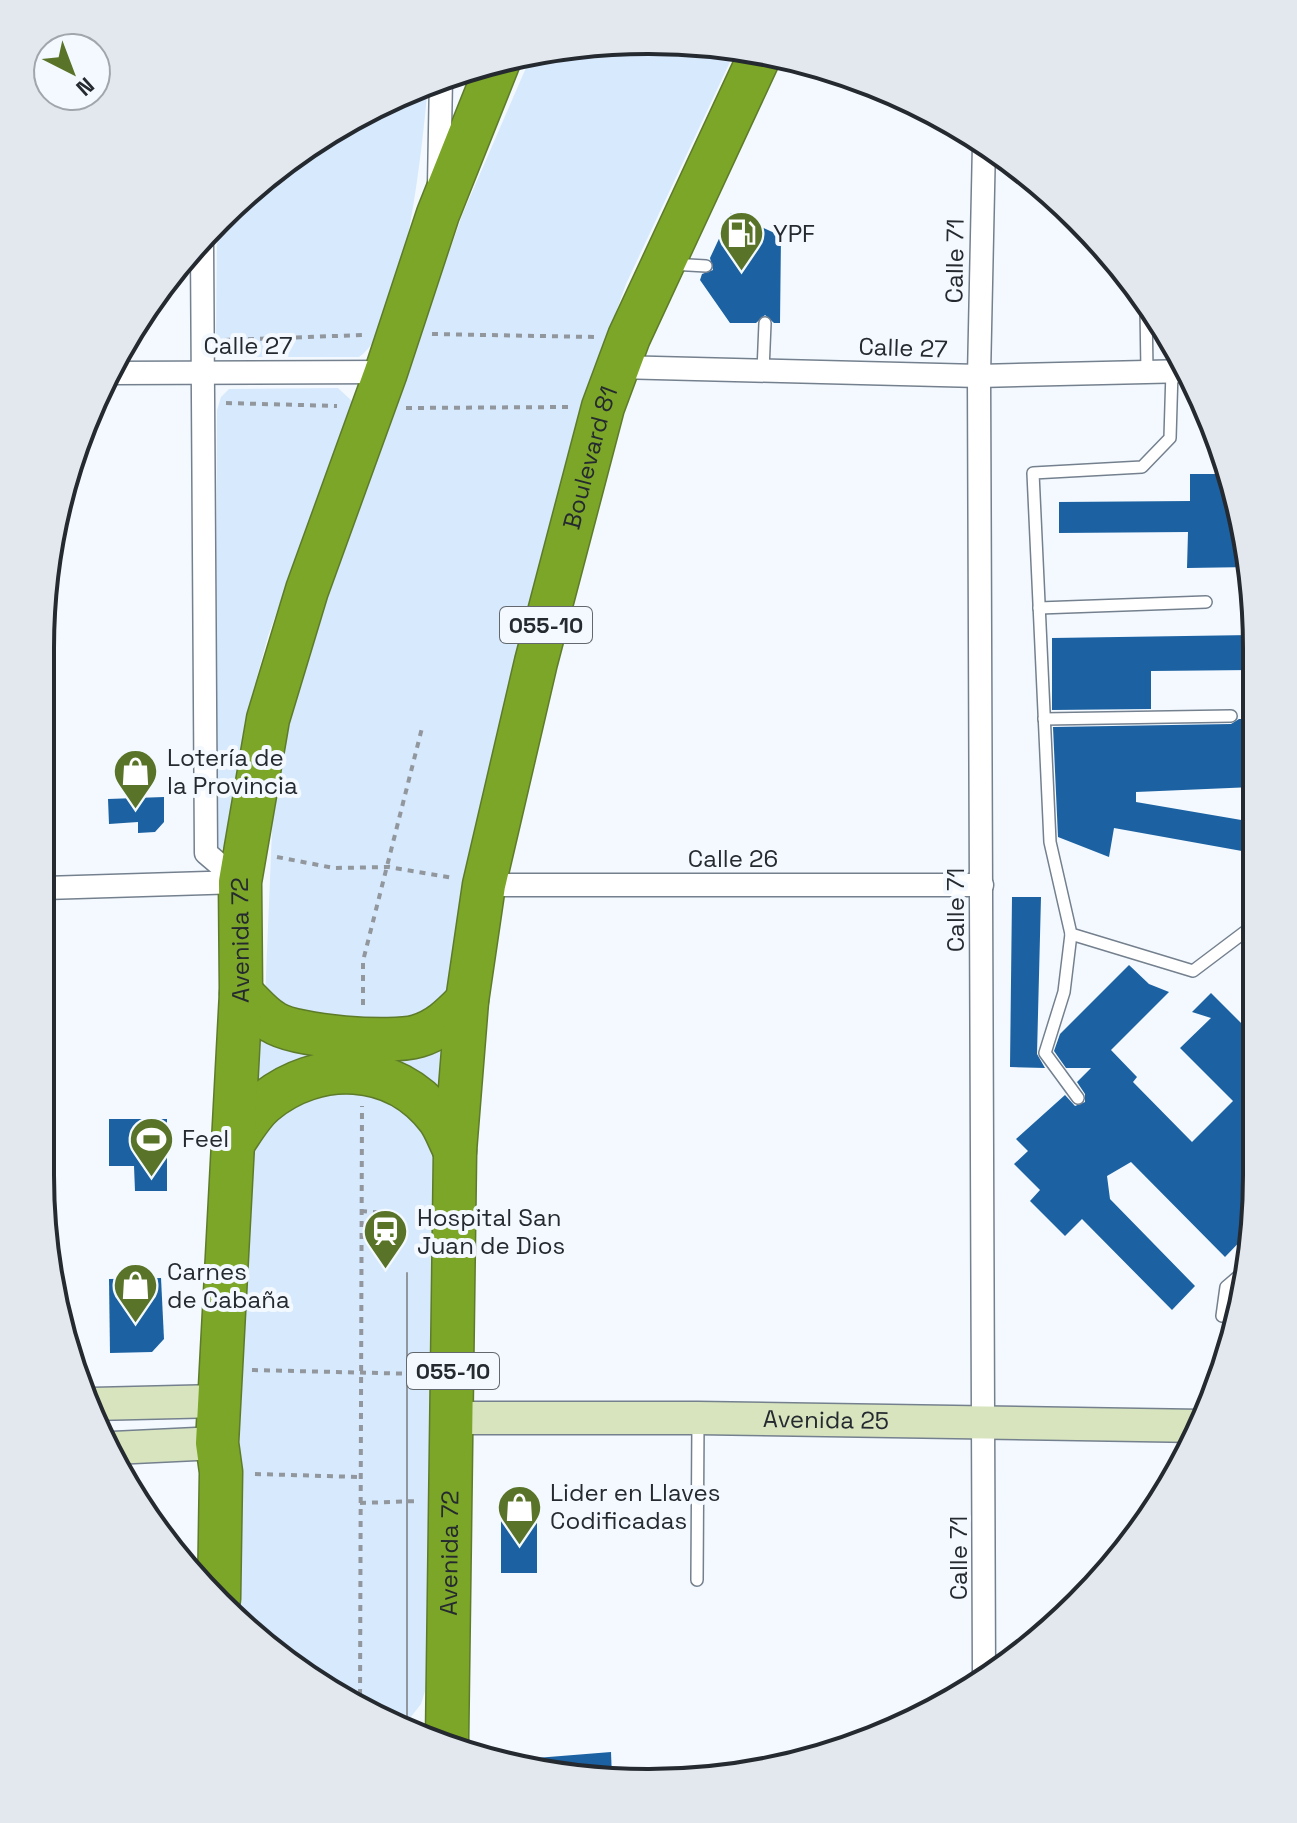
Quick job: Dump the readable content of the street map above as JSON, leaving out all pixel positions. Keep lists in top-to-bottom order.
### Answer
{
  "streets": {
    "highway": ["Boulevard 81", "055-10", "Avenida 72"],
    "street": [
      "Calle 71",
      "Calle 27",
      "Calle 26",
      "Avenida 25"
    ]
  },
  "crossings": [
    ["Calle 71", "Calle 27"],
    ["Calle 71", "Calle 26"],
    ["Calle 71", "Avenida 25"],
    ["Calle 27", "Boulevard 81"],
    ["Calle 27", "Avenida 72"],
    ["Boulevard 81", "Calle 26"],
    ["Boulevard 81", "Avenida 72"],
    ["Calle 26", "Avenida 72"],
    ["Avenida 72", "Avenida 25"]
  ],
  "places": {
    "fuel station": ["YPF"],
    "shop": ["Lotería de la Provincia", "Carnes de Cabaña", "Lider en Llaves Codificadas"],
    "sports": ["Feel"],
    "station": ["Hospital San Juan de Dios"]
  },
  "north": "bottom right"
}
